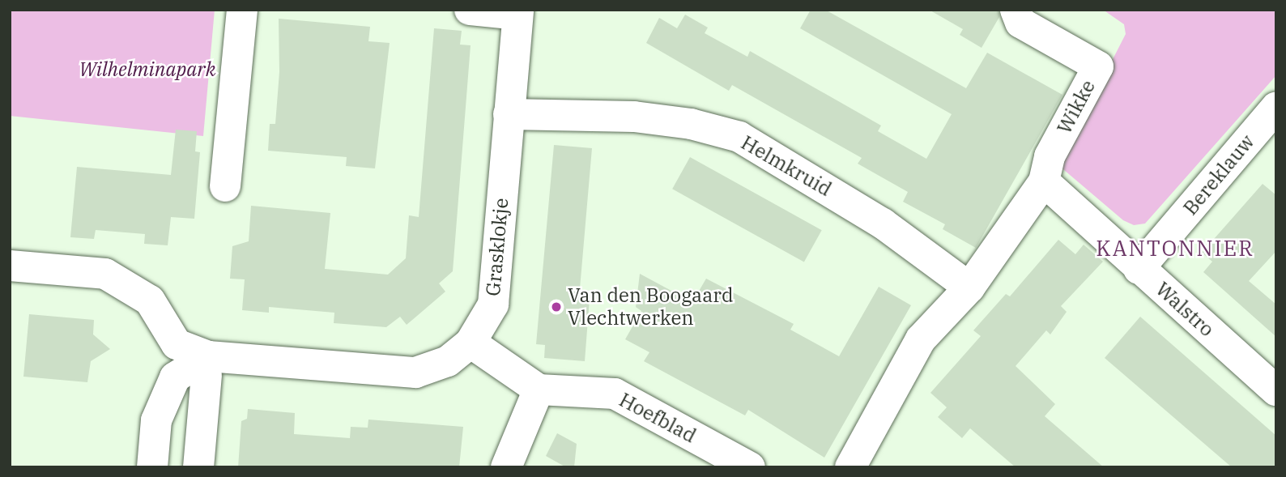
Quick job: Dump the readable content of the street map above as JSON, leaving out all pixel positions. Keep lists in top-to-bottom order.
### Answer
{
  "streets": {
    "street": [
      "Wikke",
      "Helmkruid",
      "Bereklauw",
      "Grasklokje",
      "Walstro",
      "Hoefblad"
    ]
  },
  "crossings": [
    ["Wikke", "Walstro"],
    ["Helmkruid", "Grasklokje"],
    ["Bereklauw", "Walstro"]
  ],
  "districts": ["KANTONNIER"],
  "parks": ["Wilhelminapark"],
  "places": ["Van den Boogaard Vlechtwerken"]
}
